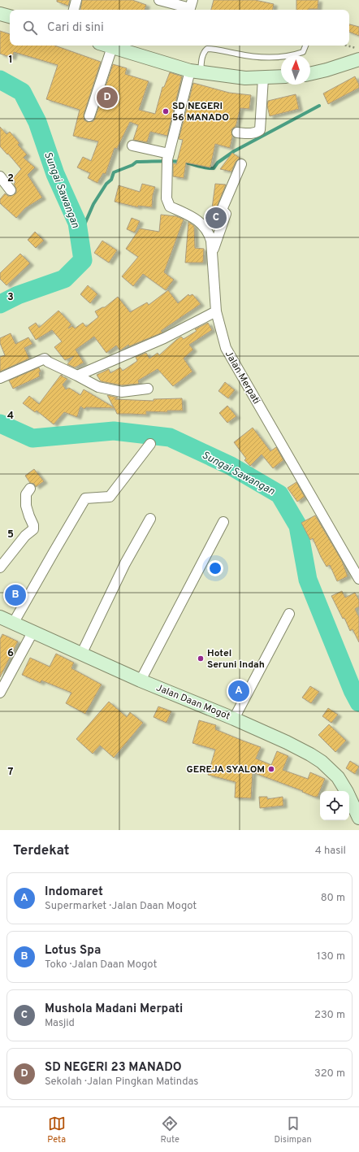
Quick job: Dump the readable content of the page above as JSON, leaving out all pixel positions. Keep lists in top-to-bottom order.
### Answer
{
  "streets": {
    "main road": ["Jalan Daan Mogot"],
    "street": ["Jalan Merpati"]
  },
  "water": ["Sungai Sawangan"],
  "places": ["SD NEGERI 56 MANADO", "Hotel Seruni Indah", "GEREJA SYALOM"],
  "north": "top",
  "page": {
    "search": "Cari di sini",
    "pins": [
      "D",
      "C",
      "B",
      "A"
    ],
    "heading": ["Terdekat", "4 hasil"],
    "list": [
      {
        "mark": "A",
        "name": "Indomaret",
        "note": "Supermarket · Jalan Daan Mogot",
        "value": "80 m"
      },
      {
        "mark": "B",
        "name": "Lotus Spa",
        "note": "Toko · Jalan Daan Mogot",
        "value": "130 m"
      },
      {
        "mark": "C",
        "name": "Mushola Madani Merpati",
        "note": "Masjid",
        "value": "230 m"
      },
      {
        "mark": "D",
        "name": "SD NEGERI 23 MANADO",
        "note": "Sekolah · Jalan Pingkan Matindas",
        "value": "320 m"
      }
    ],
    "nav": ["Peta", "Rute", "Disimpan"]
  },
  "grid": {
    "rows": [
      "1",
      "2",
      "3",
      "4",
      "5",
      "6",
      "7"
    ]
  }
}
